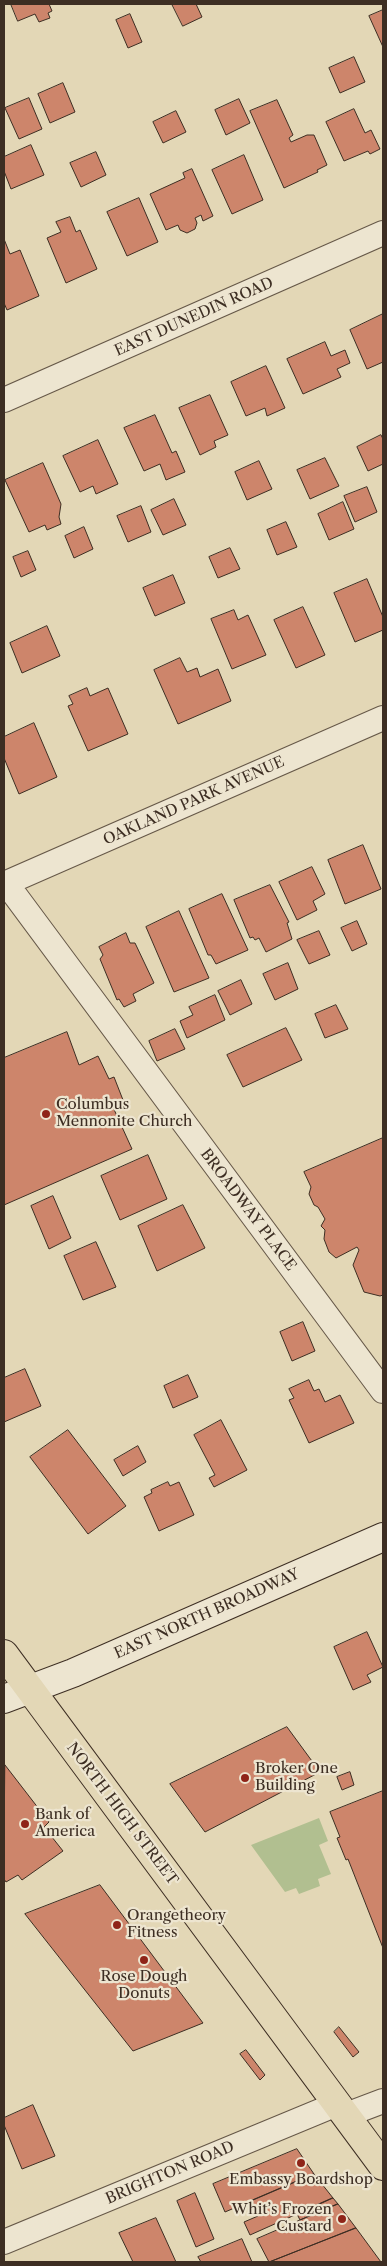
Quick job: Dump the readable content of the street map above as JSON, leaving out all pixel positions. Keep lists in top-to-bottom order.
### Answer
{
  "streets": {
    "main road": ["EAST NORTH BROADWAY", "NORTH HIGH STREET"],
    "street": [
      "EAST DUNEDIN ROAD",
      "OAKLAND PARK AVENUE",
      "BROADWAY PLACE",
      "BRIGHTON ROAD"
    ]
  },
  "crossings": [
    ["OAKLAND PARK AVENUE", "BROADWAY PLACE"],
    ["EAST NORTH BROADWAY", "NORTH HIGH STREET"],
    ["NORTH HIGH STREET", "BRIGHTON ROAD"]
  ],
  "places": [
    "Columbus Mennonite Church",
    "Broker One Building",
    "Bank of America",
    "Orangetheory Fitness",
    "Rose Dough Donuts",
    "Embassy Boardshop",
    "Whit’s Frozen Custard"
  ]
}
